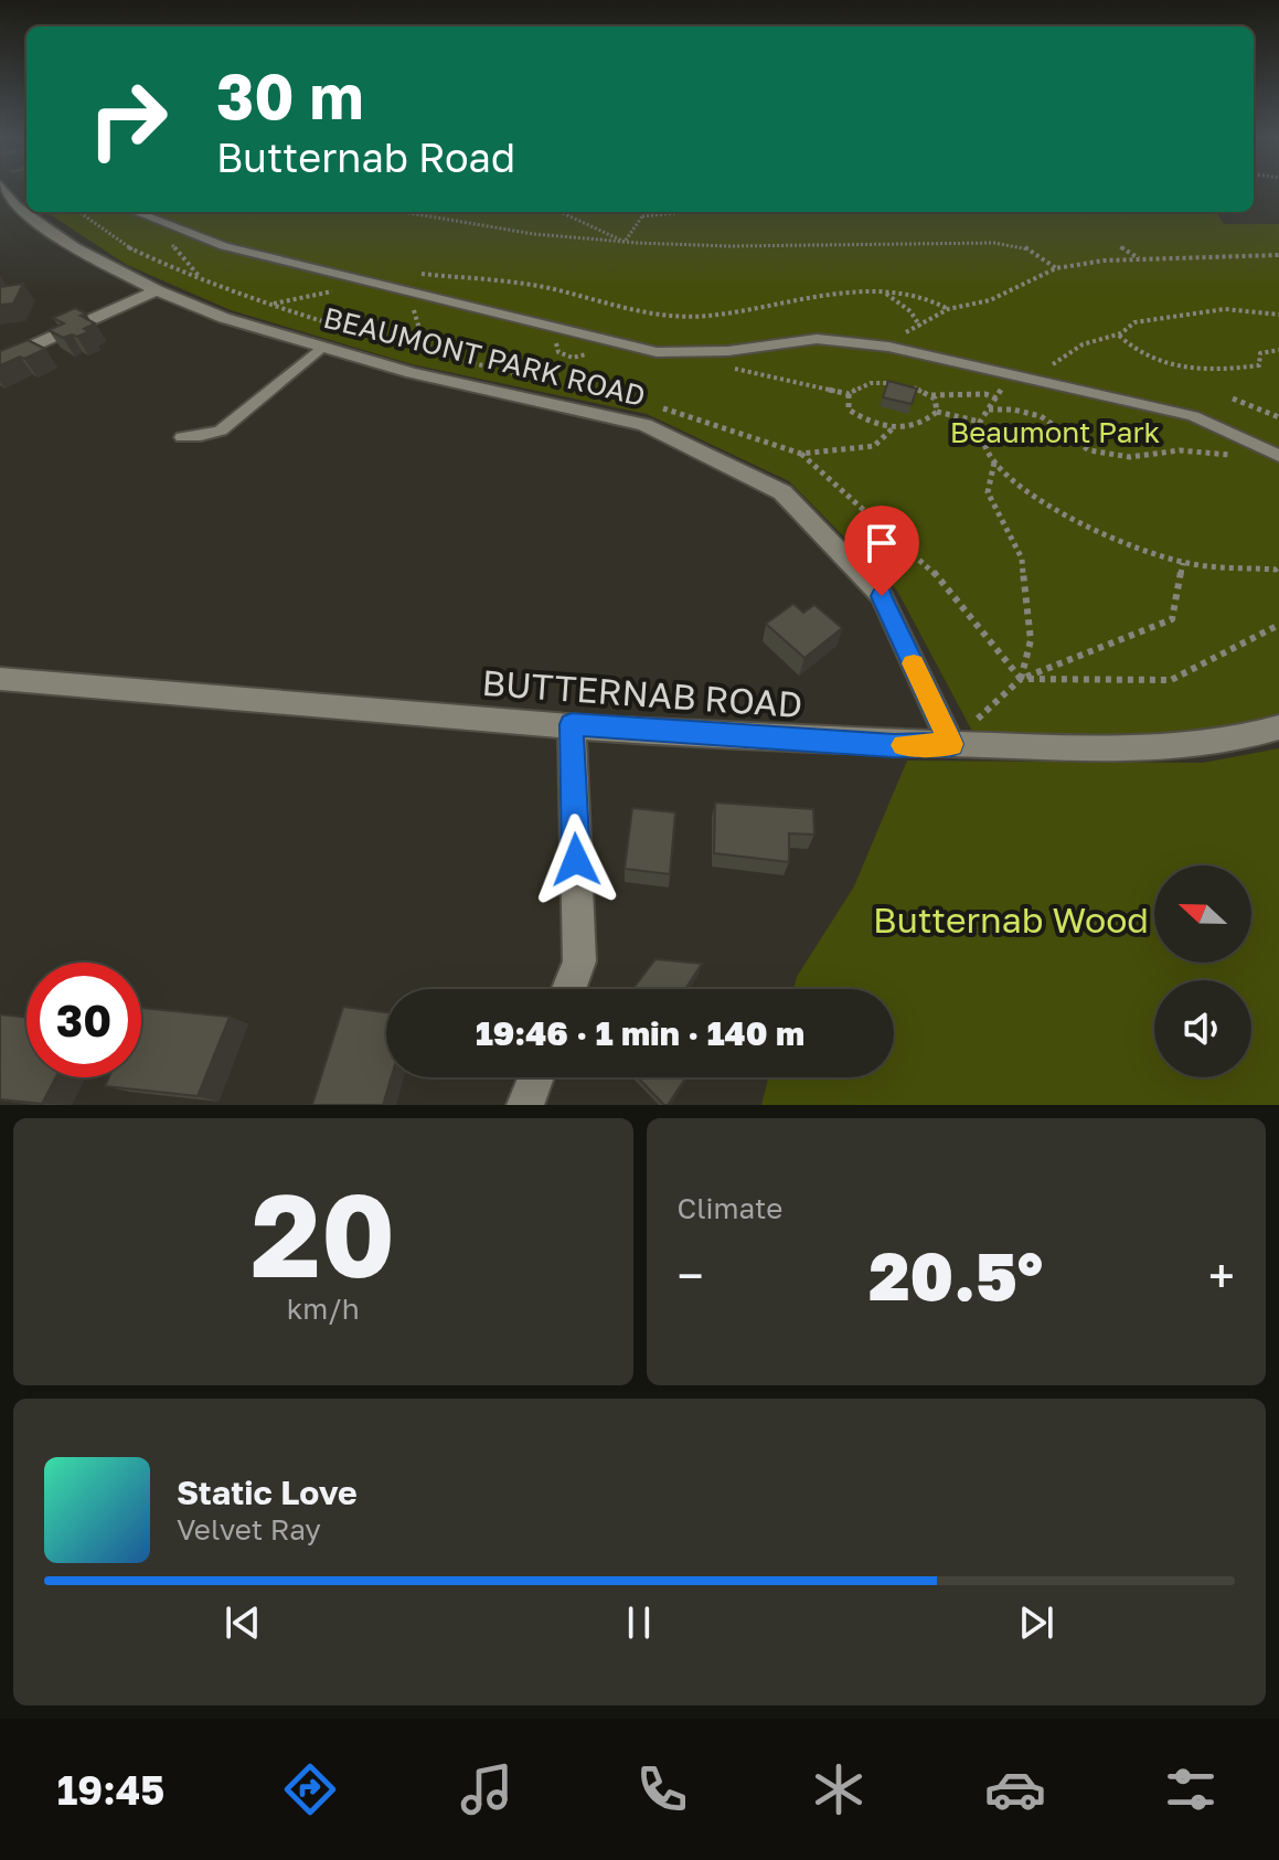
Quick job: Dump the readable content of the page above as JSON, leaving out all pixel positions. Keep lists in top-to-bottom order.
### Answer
{
  "streets": {
    "street": ["BEAUMONT PARK ROAD", "BUTTERNAB ROAD"]
  },
  "crossings": [
    ["BEAUMONT PARK ROAD", "BUTTERNAB ROAD"]
  ],
  "parks": ["Beaumont Park", "Butternab Wood"],
  "north": "left",
  "page": {
    "turn": ["30 m", "Butternab Road"],
    "limit": "30",
    "trip": "19:46 · 1 min · 140 m",
    "tile": [
      ["20", "km/h"],
      "Climate"
    ],
    "heat": ["−", "20.5°", "+"],
    "song": ["Static Love", "Velvet Ray"],
    "tabs": "19:45"
  }
}
